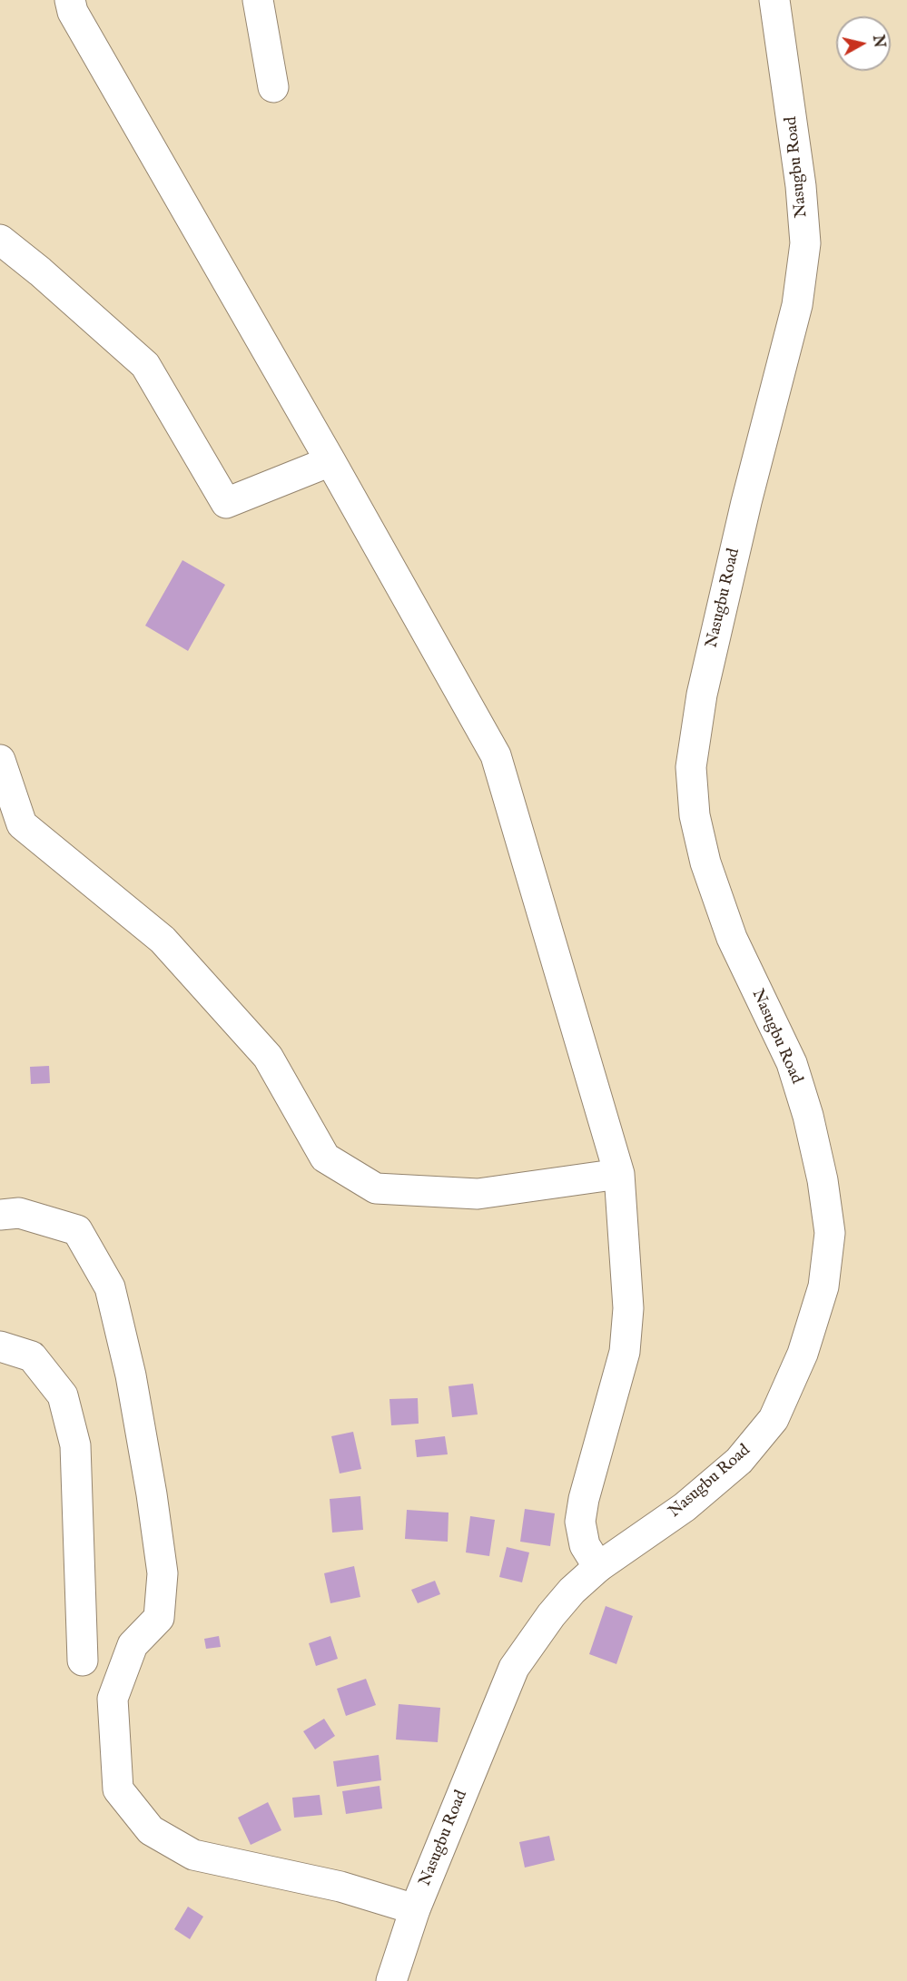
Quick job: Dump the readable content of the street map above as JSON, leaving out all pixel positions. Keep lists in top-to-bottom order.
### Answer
{
  "streets": {
    "street": ["Nasugbu Road"]
  },
  "north": "right"
}
